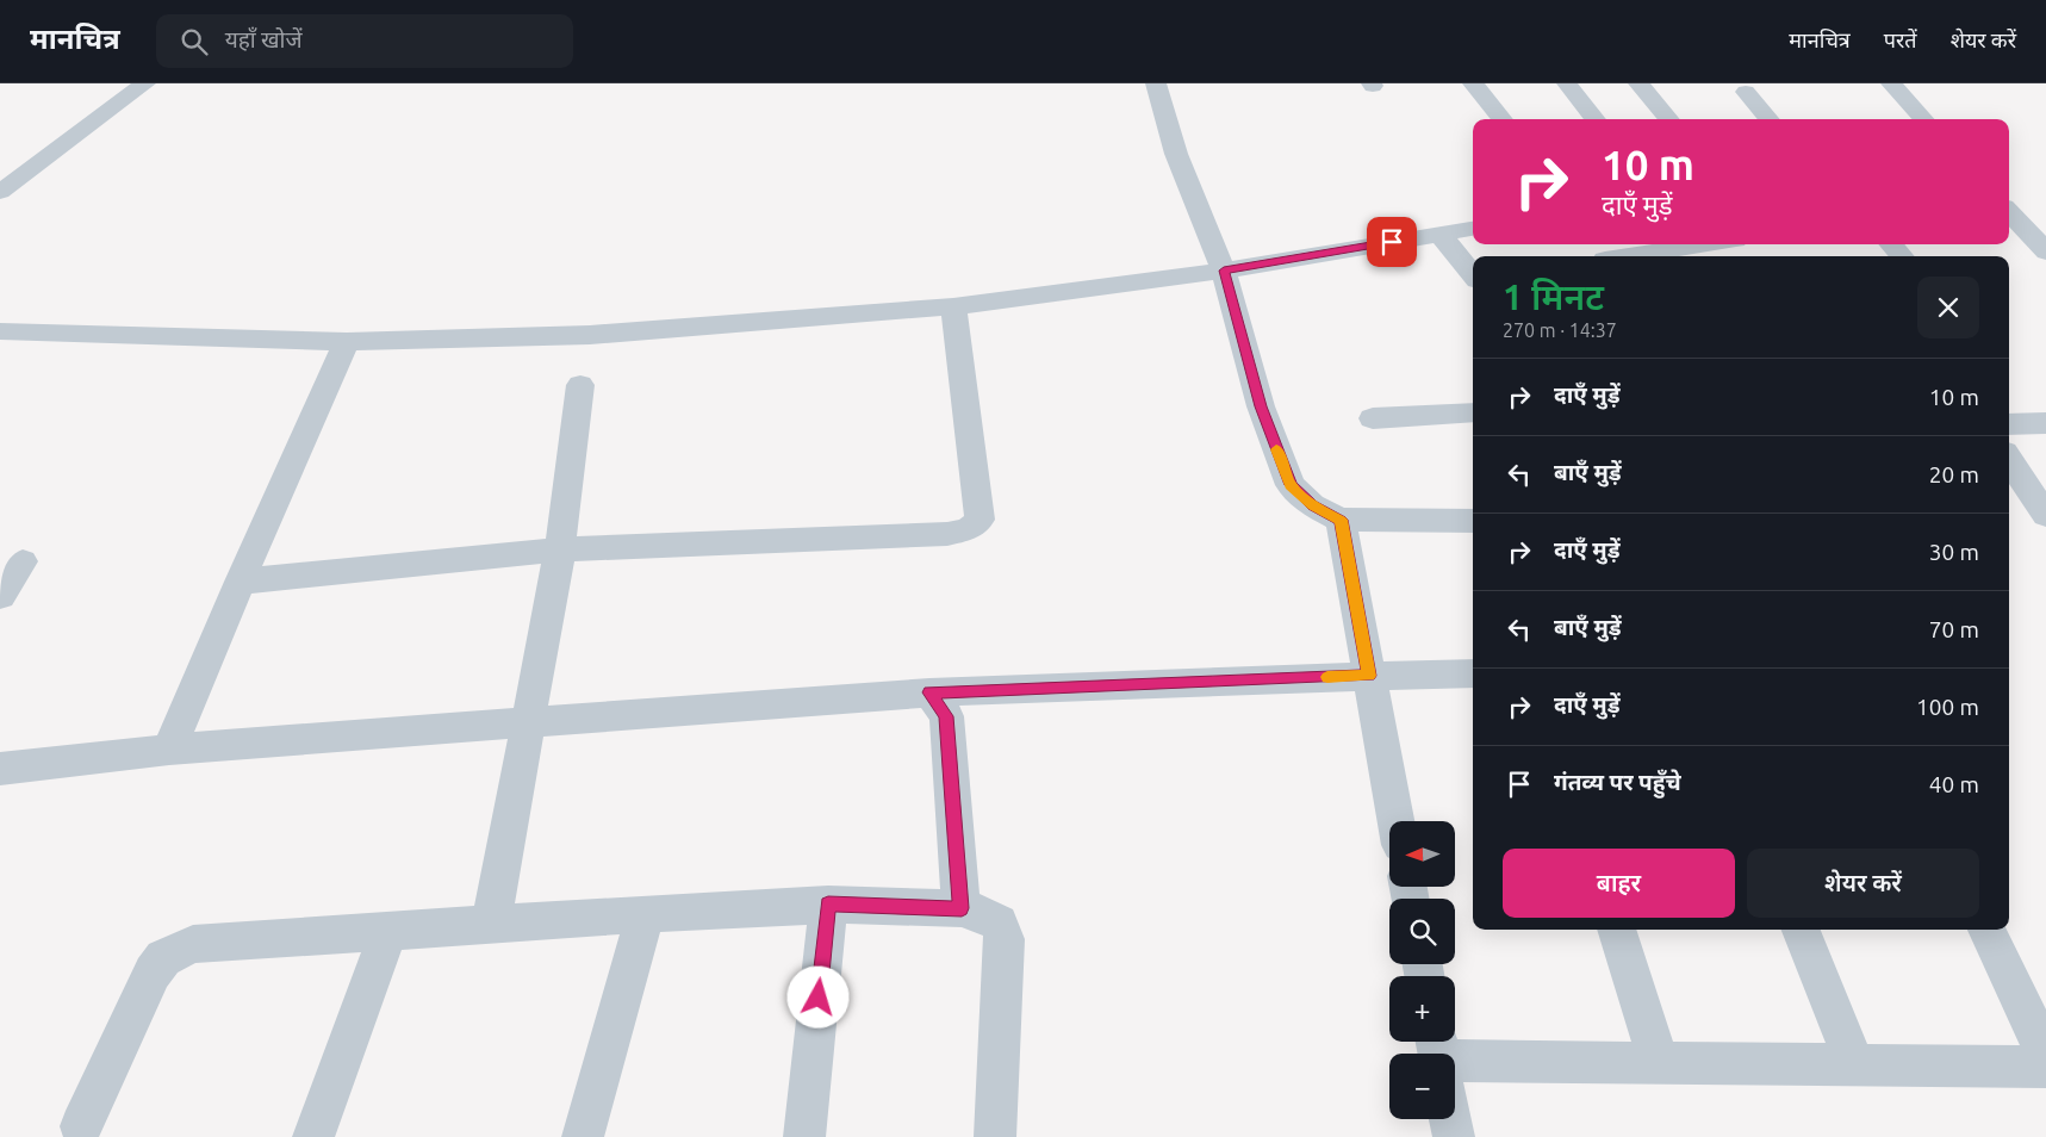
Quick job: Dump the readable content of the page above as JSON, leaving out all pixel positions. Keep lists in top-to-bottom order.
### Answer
{
  "north": "left",
  "page": {
    "header": "मानचित्र",
    "search": "यहाँ खोजें",
    "nav": ["मानचित्र", "परतें", "शेयर करें"],
    "turn": ["10 m", "दाएँ मुड़ें"],
    "heading": ["1 मिनट", "270 m · 14:37"],
    "list": [
      {
        "name": "दाएँ मुड़ें",
        "value": "10 m"
      },
      {
        "name": "बाएँ मुड़ें",
        "value": "20 m"
      },
      {
        "name": "दाएँ मुड़ें",
        "value": "30 m"
      },
      {
        "name": "बाएँ मुड़ें",
        "value": "70 m"
      },
      {
        "name": "दाएँ मुड़ें",
        "value": "100 m"
      },
      {
        "name": "गंतव्य पर पहुँचे",
        "value": "40 m"
      }
    ],
    "map_buttons": ["+", "−"],
    "buttons": ["बाहर", "शेयर करें"]
  }
}
